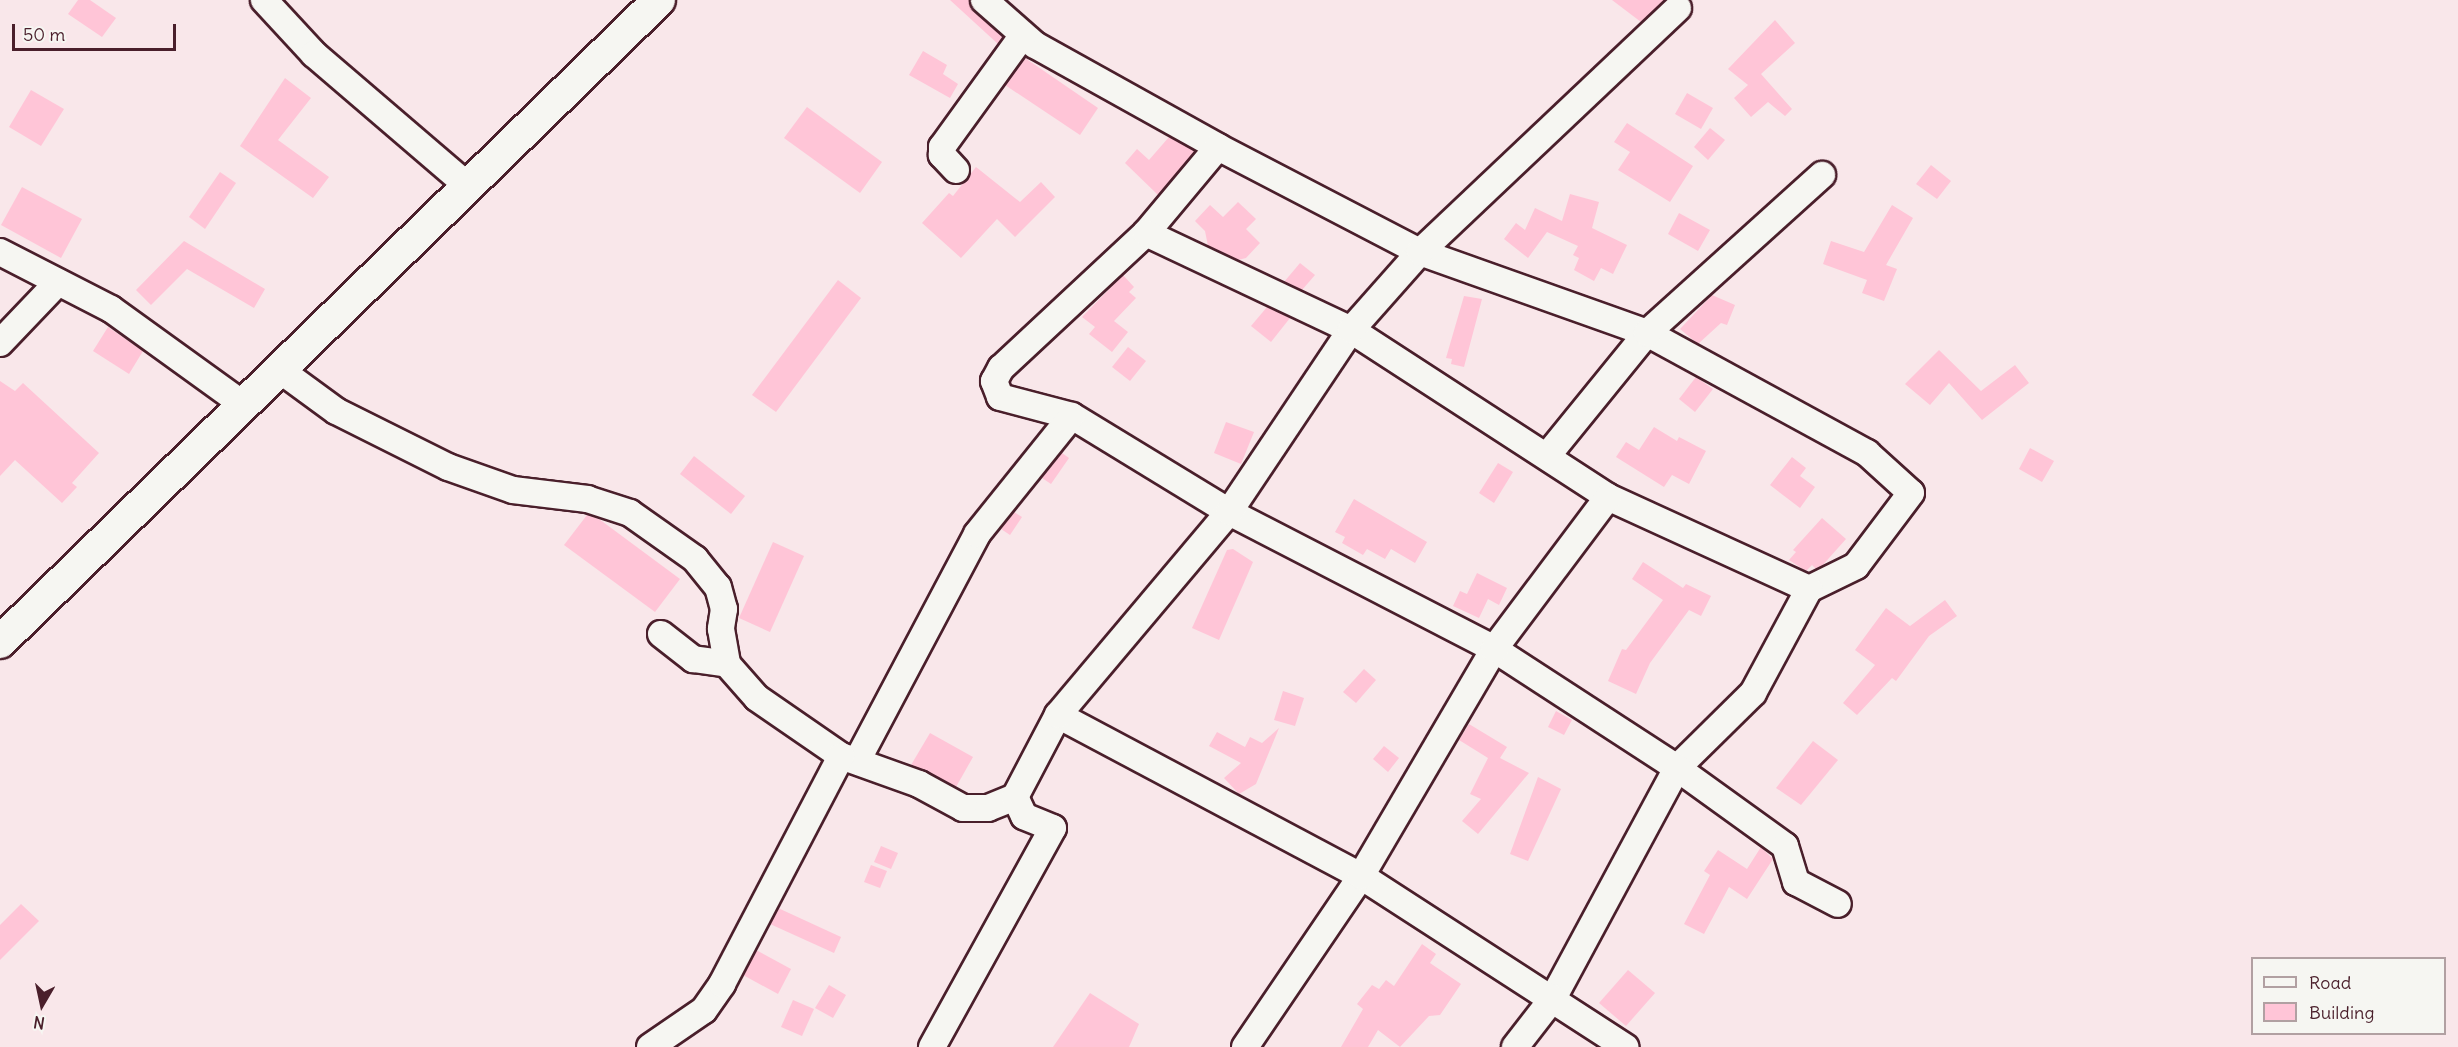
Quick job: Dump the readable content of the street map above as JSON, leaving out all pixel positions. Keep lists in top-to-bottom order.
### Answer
{
  "legend": ["Road", "Building"],
  "scale_bar": "50 m",
  "north": "bottom"
}
